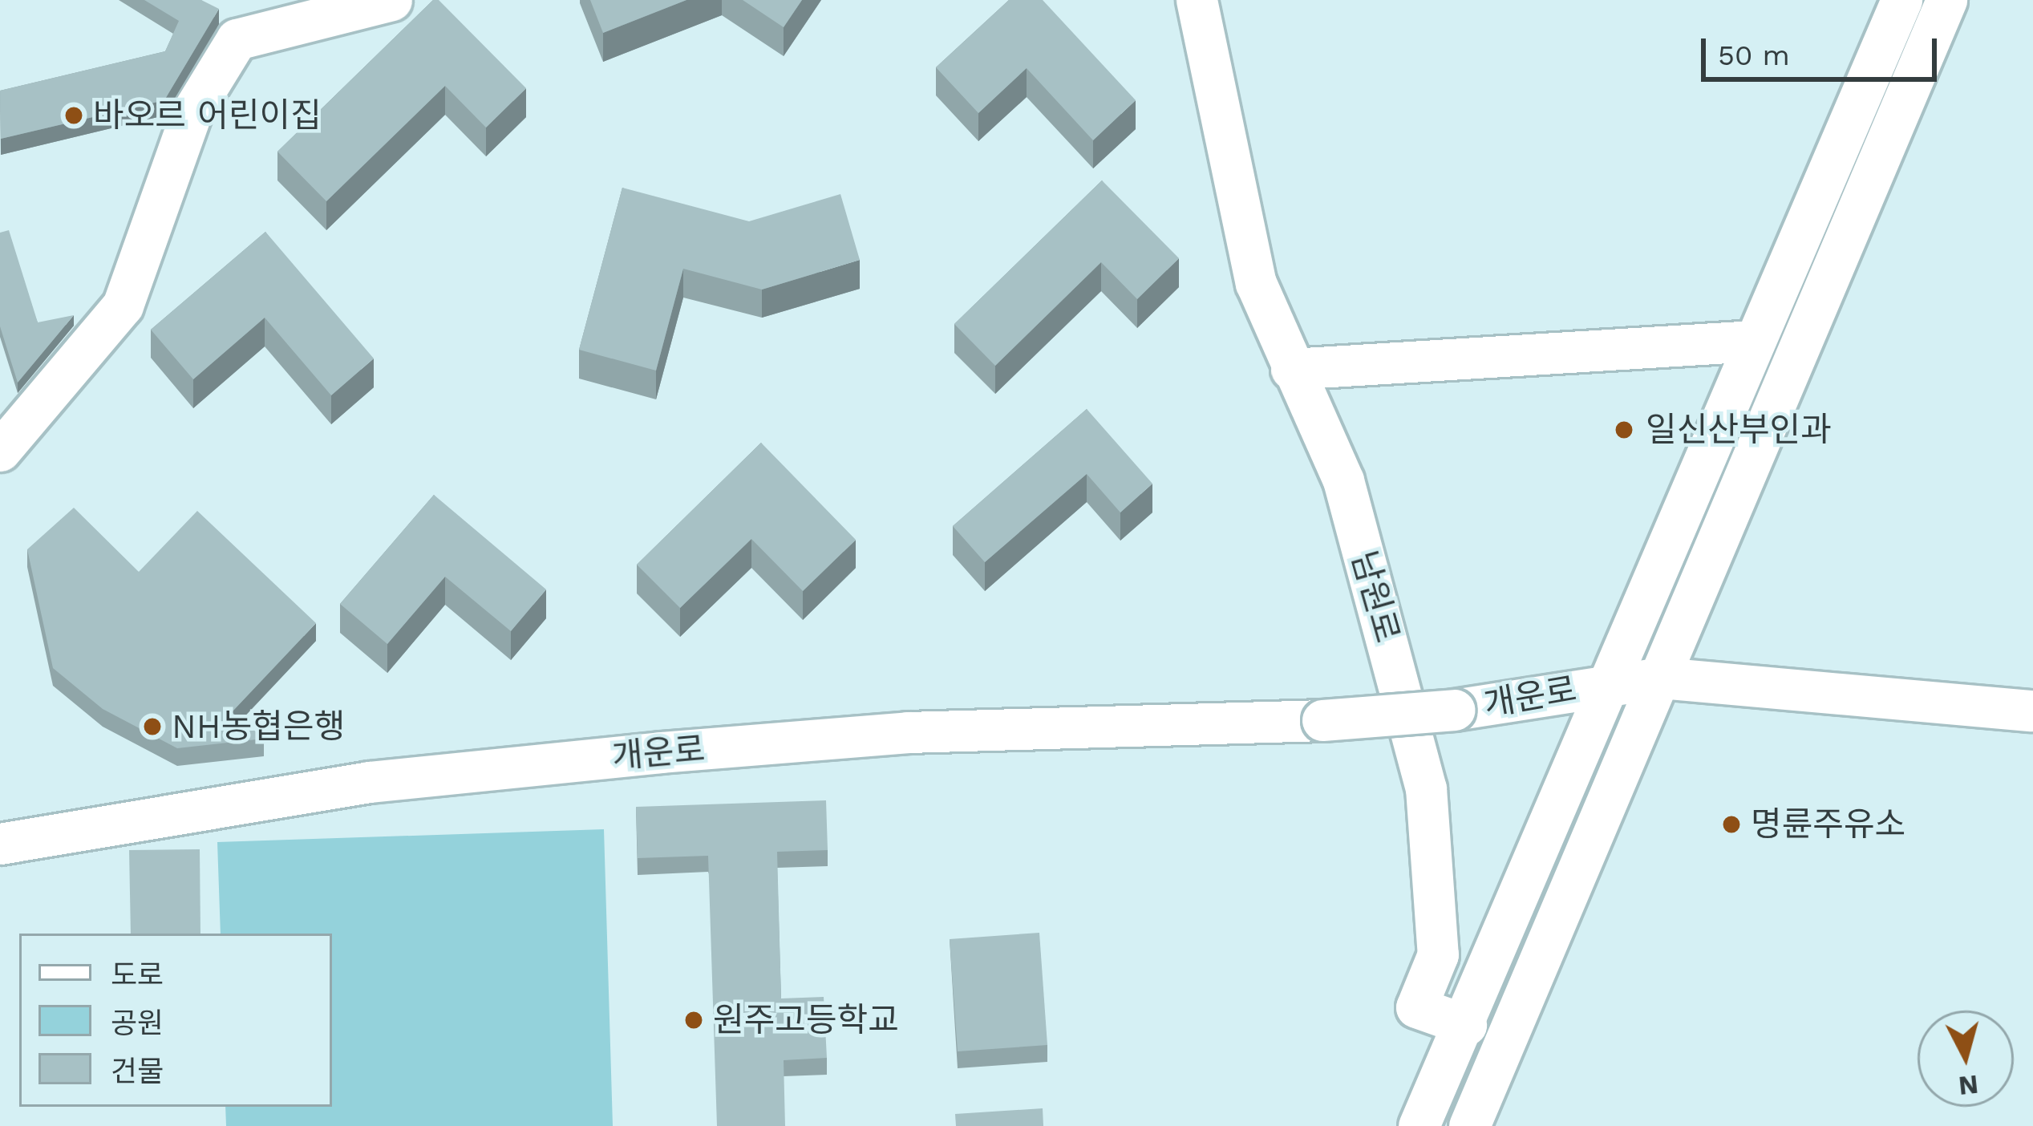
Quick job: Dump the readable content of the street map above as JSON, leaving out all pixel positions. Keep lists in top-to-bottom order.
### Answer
{
  "streets": {
    "street": ["남원로", "개운로"]
  },
  "places": [
    "바오르 어린이집",
    "일신산부인과",
    "NH농협은행",
    "명륜주유소",
    "원주고등학교"
  ],
  "legend": ["도로", "공원", "건물"],
  "scale_bar": "50 m",
  "north": "bottom"
}
